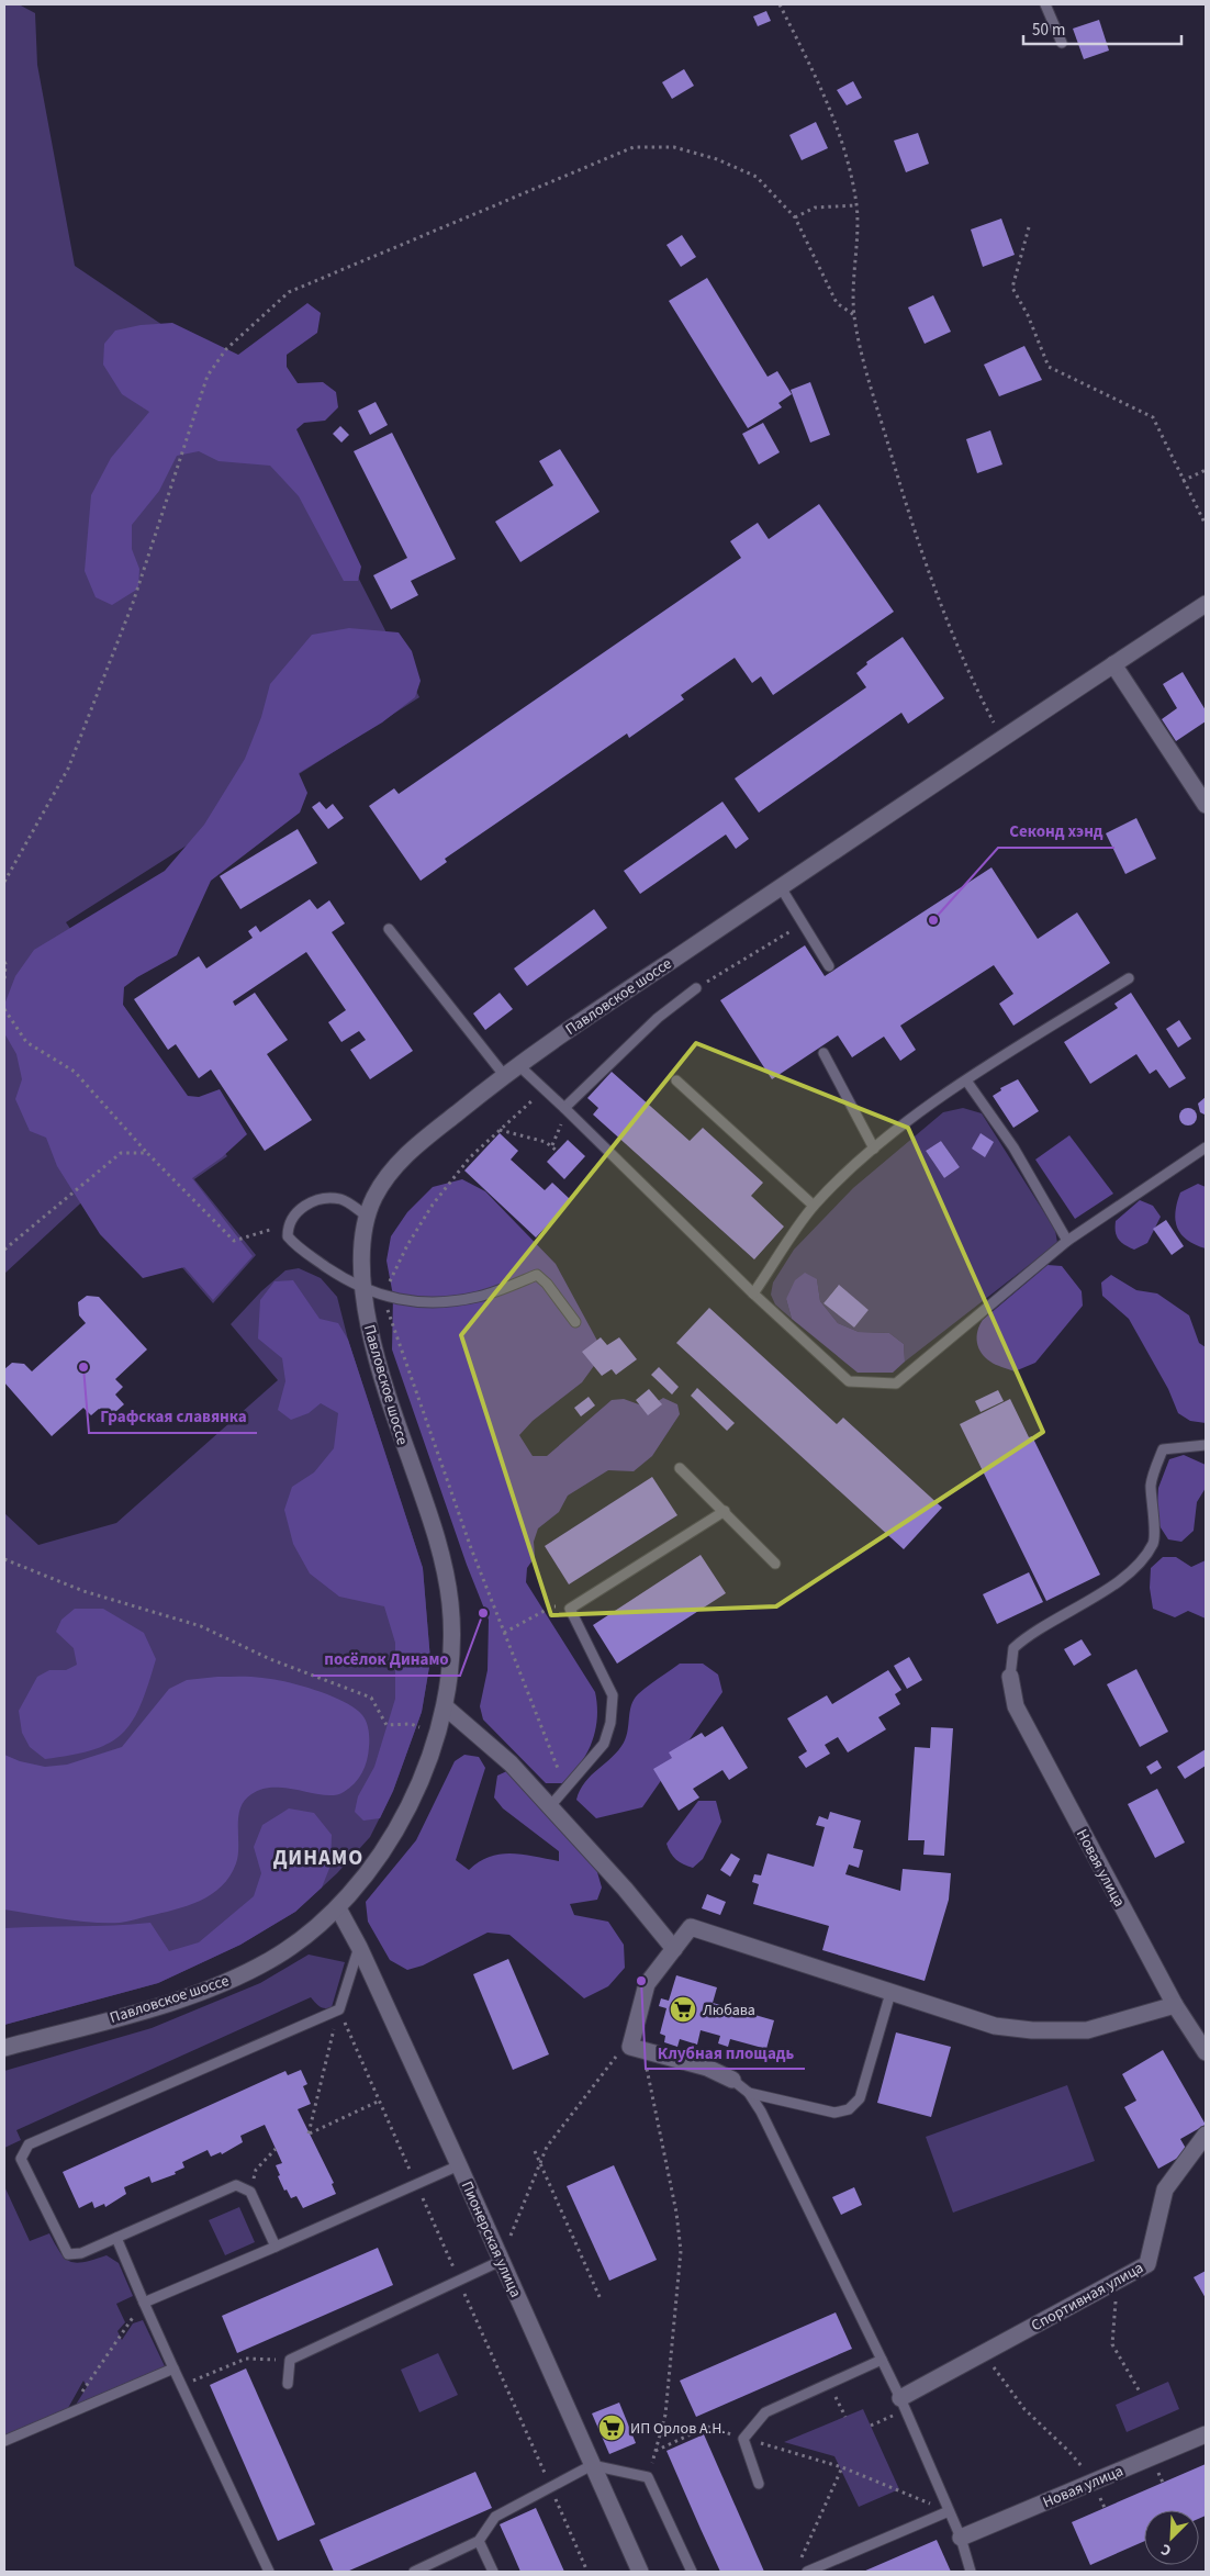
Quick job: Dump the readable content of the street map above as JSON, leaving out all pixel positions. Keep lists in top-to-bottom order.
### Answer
{
  "streets": {
    "street": [
      "Павловское шоссе",
      "Новая улица",
      "Пионерская улица",
      "Спортивная улица"
    ]
  },
  "crossings": [
    ["Павловское шоссе", "Пионерская улица"]
  ],
  "districts": ["ДИНАМО"],
  "places": {
    "other": [
      "Секонд хэнд",
      "Графская славянка",
      "посёлок Динамо",
      "Клубная площадь"
    ],
    "supermarket": ["Любава", "ИП Орлов А.Н."]
  },
  "scale_bar": "50 m",
  "north": "bottom left"
}
